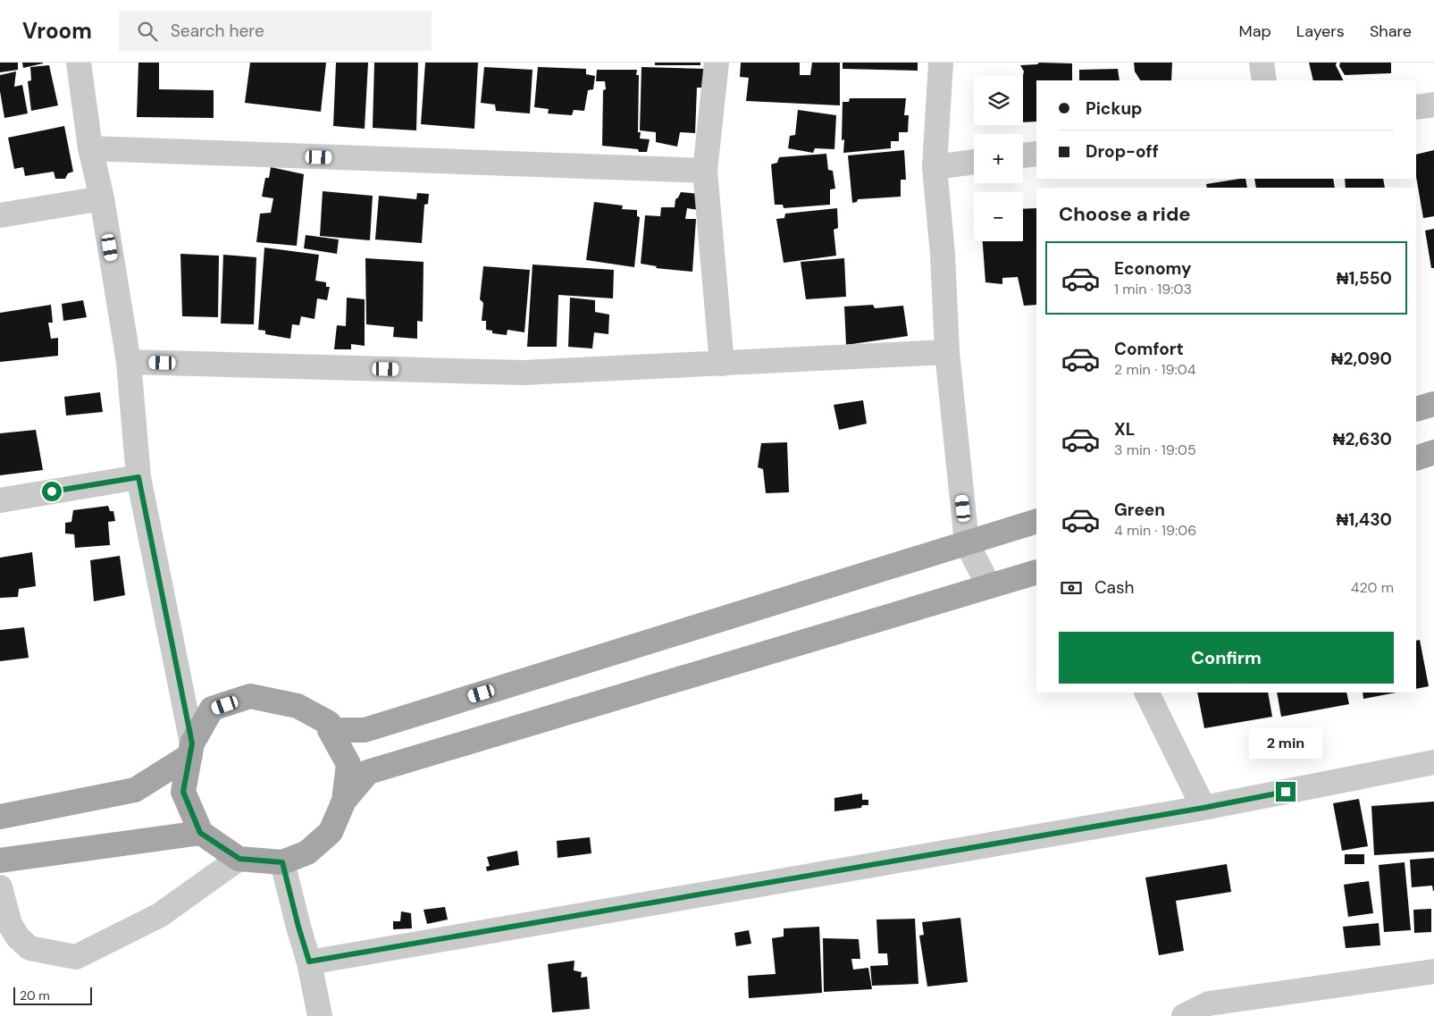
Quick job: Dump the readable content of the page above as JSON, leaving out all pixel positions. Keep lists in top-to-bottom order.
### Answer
{
  "scale_bar": "20 m",
  "page": {
    "header": "Vroom",
    "search": "Search here",
    "nav": ["Map", "Layers", "Share"],
    "map_buttons": ["+", "−"],
    "banner": ["Pickup", "Drop-off"],
    "heading": "Choose a ride",
    "list": [
      {
        "name": "Economy",
        "note": "1 min · 19:03",
        "value": "₦1,550"
      },
      {
        "name": "Comfort",
        "note": "2 min · 19:04",
        "value": "₦2,090"
      },
      {
        "name": "XL",
        "note": "3 min · 19:05",
        "value": "₦2,630"
      },
      {
        "name": "Green",
        "note": "4 min · 19:06",
        "value": "₦1,430"
      }
    ],
    "pay": ["Cash", "420 m"],
    "buttons": "Confirm",
    "bubble": "2 min",
    "scale": "20 m"
  }
}
